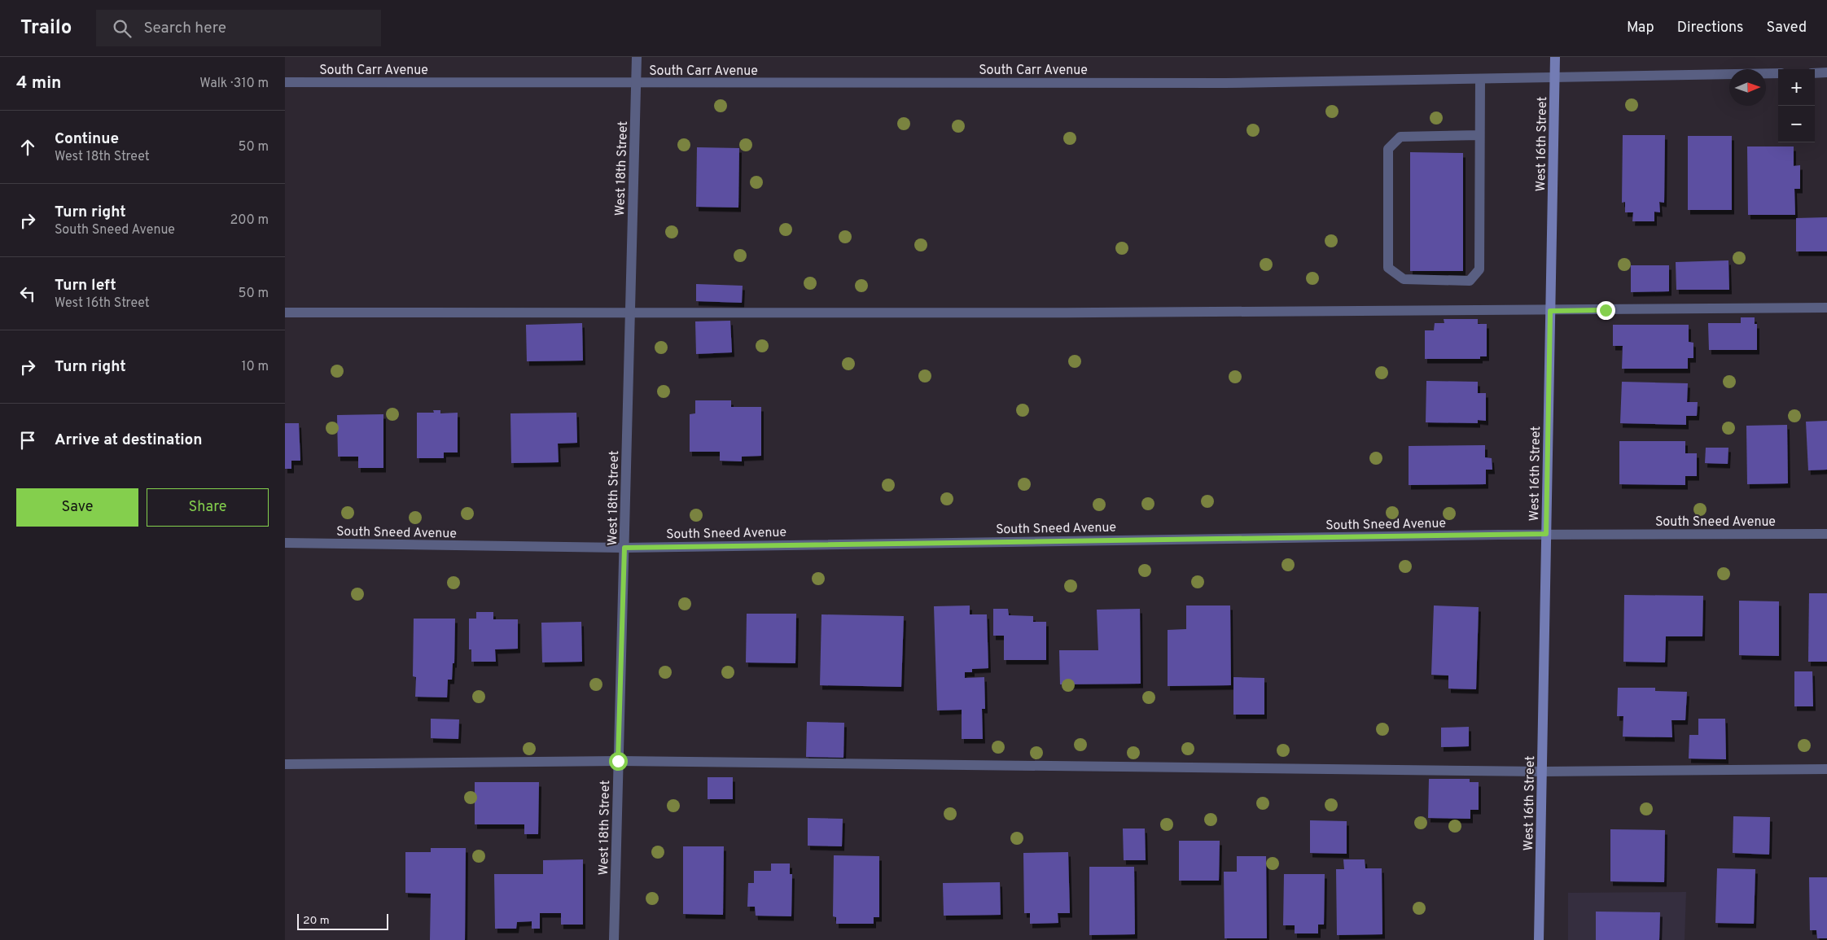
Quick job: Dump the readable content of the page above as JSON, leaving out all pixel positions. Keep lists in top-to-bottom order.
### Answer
{
  "streets": {
    "main road": ["West 16th Street"],
    "street": ["South Carr Avenue", "West 18th Street", "South Sneed Avenue"]
  },
  "crossings": [
    ["South Carr Avenue", "West 16th Street"],
    ["South Carr Avenue", "West 18th Street"],
    ["West 16th Street", "South Sneed Avenue"],
    ["West 18th Street", "South Sneed Avenue"]
  ],
  "scale_bar": "20 m",
  "north": "right",
  "page": {
    "header": "Trailo",
    "search": "Search here",
    "nav": ["Map", "Directions", "Saved"],
    "heading": ["4 min", "Walk · 310 m"],
    "map_buttons": ["+", "−"],
    "list": [
      ["Continue", "West 18th Street", "50 m"],
      ["Turn right", "South Sneed Avenue", "200 m"],
      ["Turn left", "West 16th Street", "50 m"],
      ["Turn right", "10 m"],
      "Arrive at destination"
    ],
    "buttons": ["Save", "Share"],
    "scale": "20 m"
  }
}
